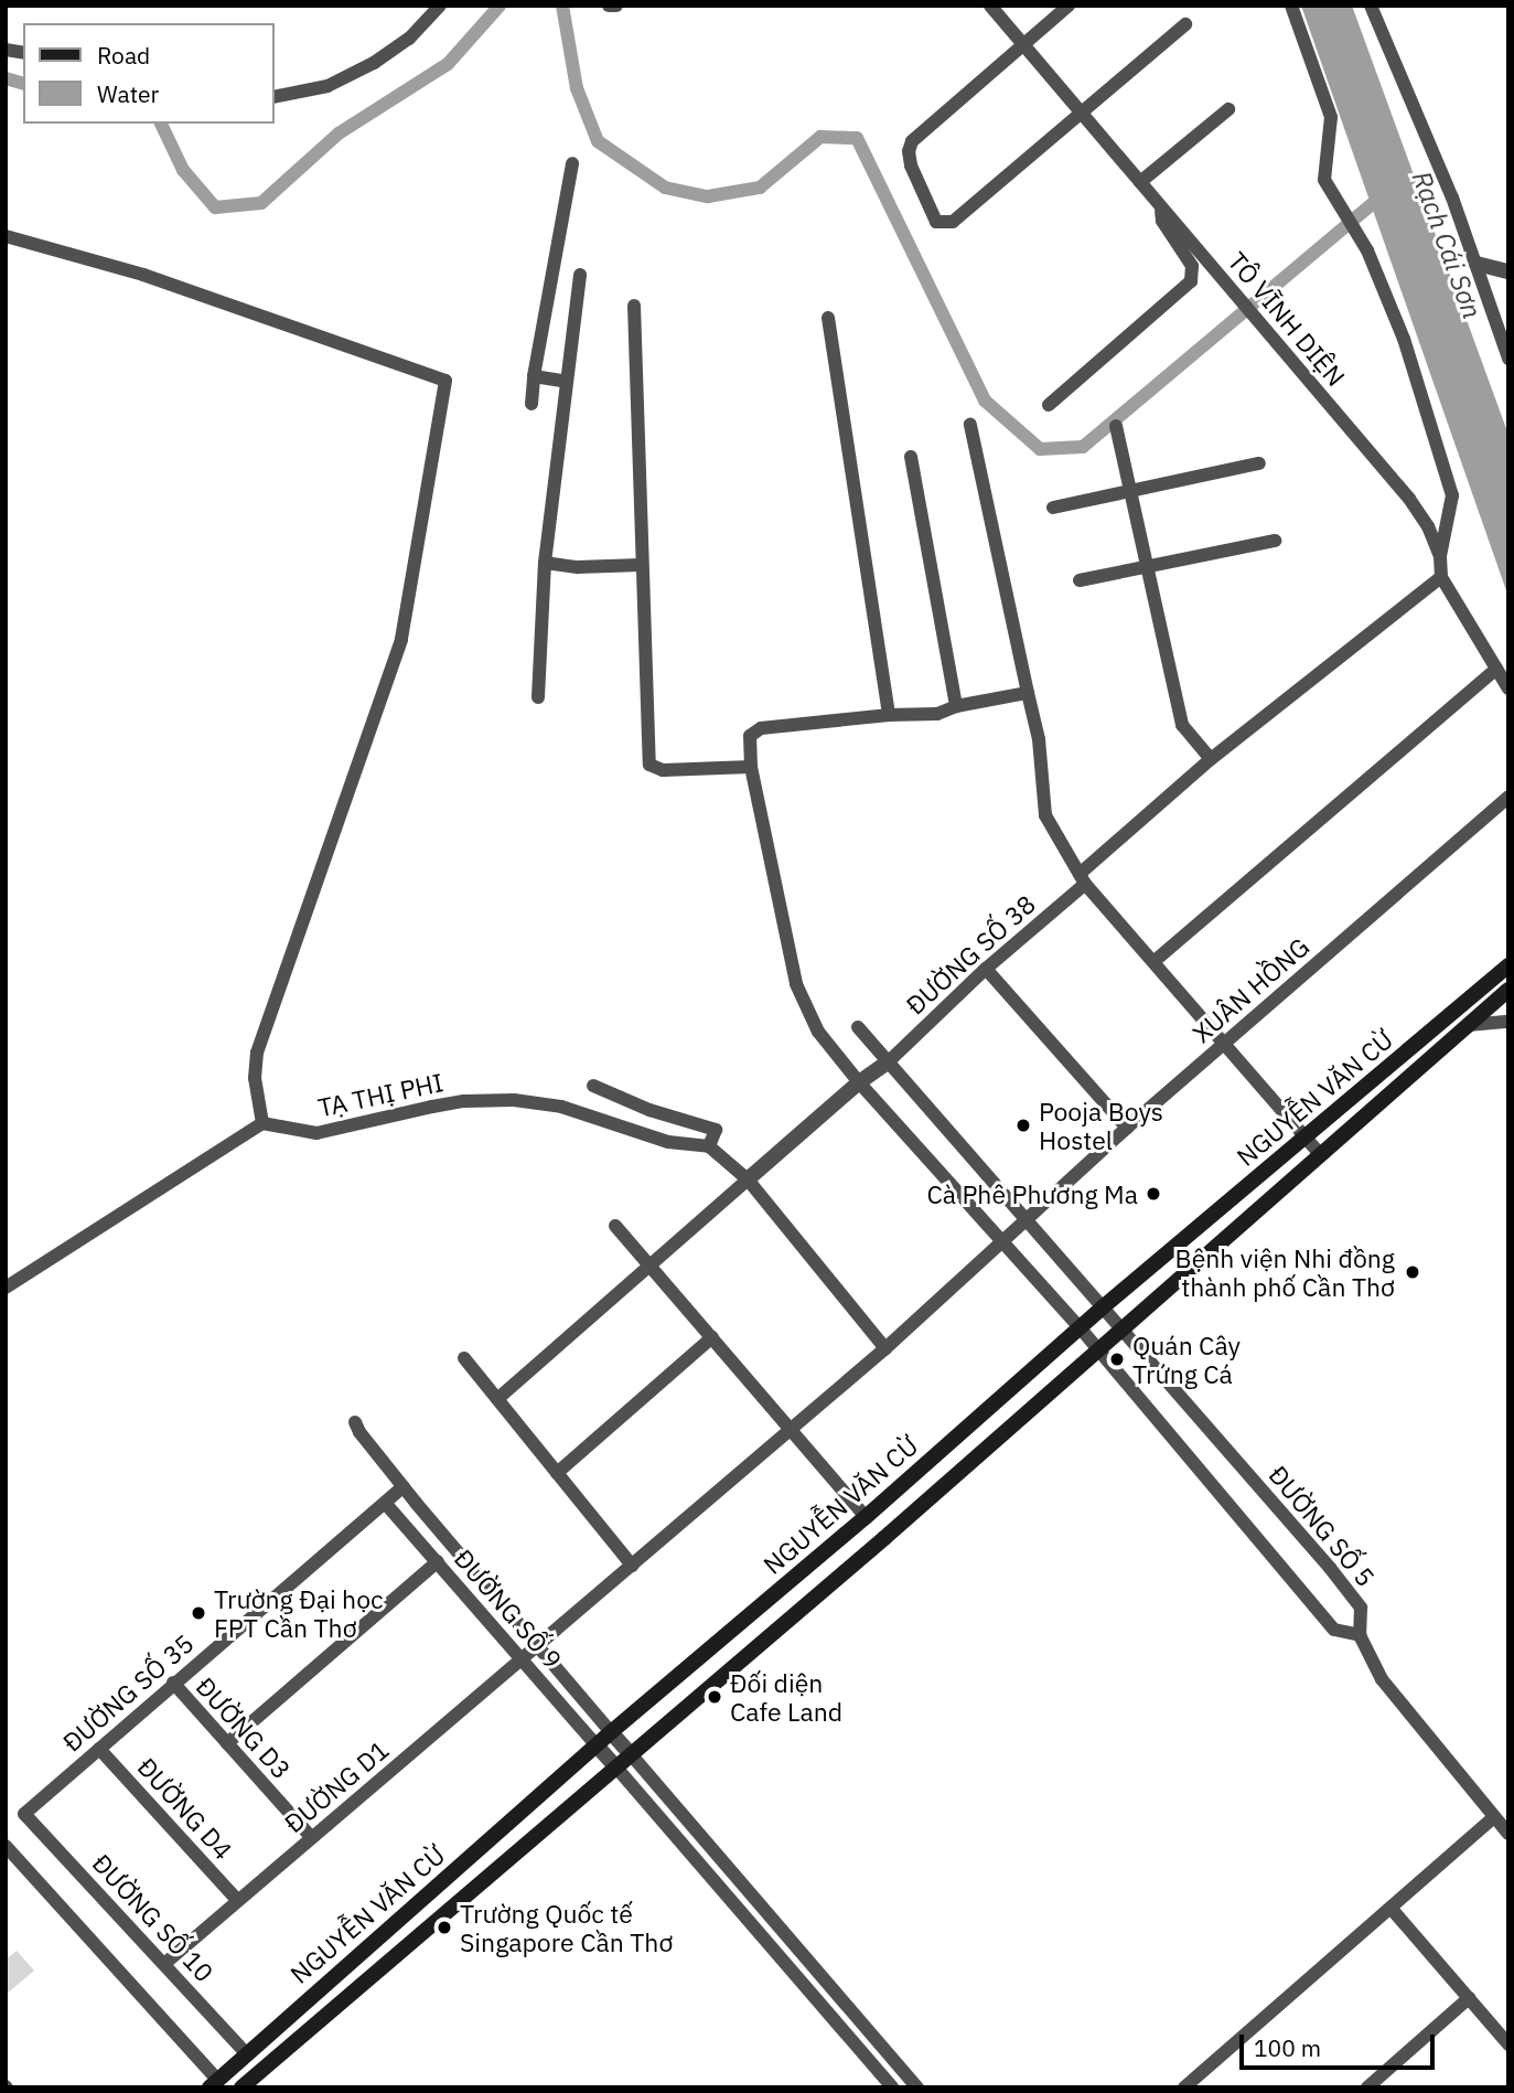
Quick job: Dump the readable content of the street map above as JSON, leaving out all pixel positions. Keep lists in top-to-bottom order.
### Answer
{
  "streets": {
    "main road": ["NGUYỄN VĂN CỪ"],
    "street": [
      "TÔ VĨNH DIỆN",
      "ĐƯỜNG SỐ 38",
      "XUÂN HỒNG",
      "TẠ THỊ PHI",
      "ĐƯỜNG SỐ 5",
      "ĐƯỜNG SỐ 9",
      "ĐƯỜNG SỐ 35",
      "ĐƯỜNG D3",
      "ĐƯỜNG D1",
      "ĐƯỜNG D4",
      "ĐƯỜNG SỐ 10"
    ]
  },
  "crossings": [
    ["TÔ VĨNH DIỆN", "ĐƯỜNG SỐ 38"],
    ["ĐƯỜNG SỐ 38", "ĐƯỜNG SỐ 5"],
    ["XUÂN HỒNG", "ĐƯỜNG SỐ 5"],
    ["XUÂN HỒNG", "ĐƯỜNG D1"],
    ["NGUYỄN VĂN CỪ", "ĐƯỜNG SỐ 5"],
    ["NGUYỄN VĂN CỪ", "ĐƯỜNG SỐ 9"],
    ["NGUYỄN VĂN CỪ", "ĐƯỜNG SỐ 10"],
    ["ĐƯỜNG SỐ 9", "ĐƯỜNG SỐ 35"],
    ["ĐƯỜNG SỐ 9", "ĐƯỜNG D1"],
    ["ĐƯỜNG SỐ 35", "ĐƯỜNG D3"],
    ["ĐƯỜNG SỐ 35", "ĐƯỜNG D4"],
    ["ĐƯỜNG SỐ 35", "ĐƯỜNG SỐ 10"],
    ["ĐƯỜNG D3", "ĐƯỜNG D1"],
    ["ĐƯỜNG D1", "ĐƯỜNG D4"],
    ["ĐƯỜNG D1", "ĐƯỜNG SỐ 10"]
  ],
  "water": ["Rạch Cái Sơn"],
  "places": [
    "Pooja Boys Hostel",
    "Cà Phê Phương Ma",
    "Bệnh viện Nhi đồng thành phố Cần Thơ",
    "Quán Cây Trứng Cá",
    "Trường Đại học FPT Cần Thơ",
    "Đối diện Cafe Land",
    "Trường Quốc tế Singapore Cần Thơ"
  ],
  "legend": ["Road", "Water"],
  "scale_bar": "100 m"
}
